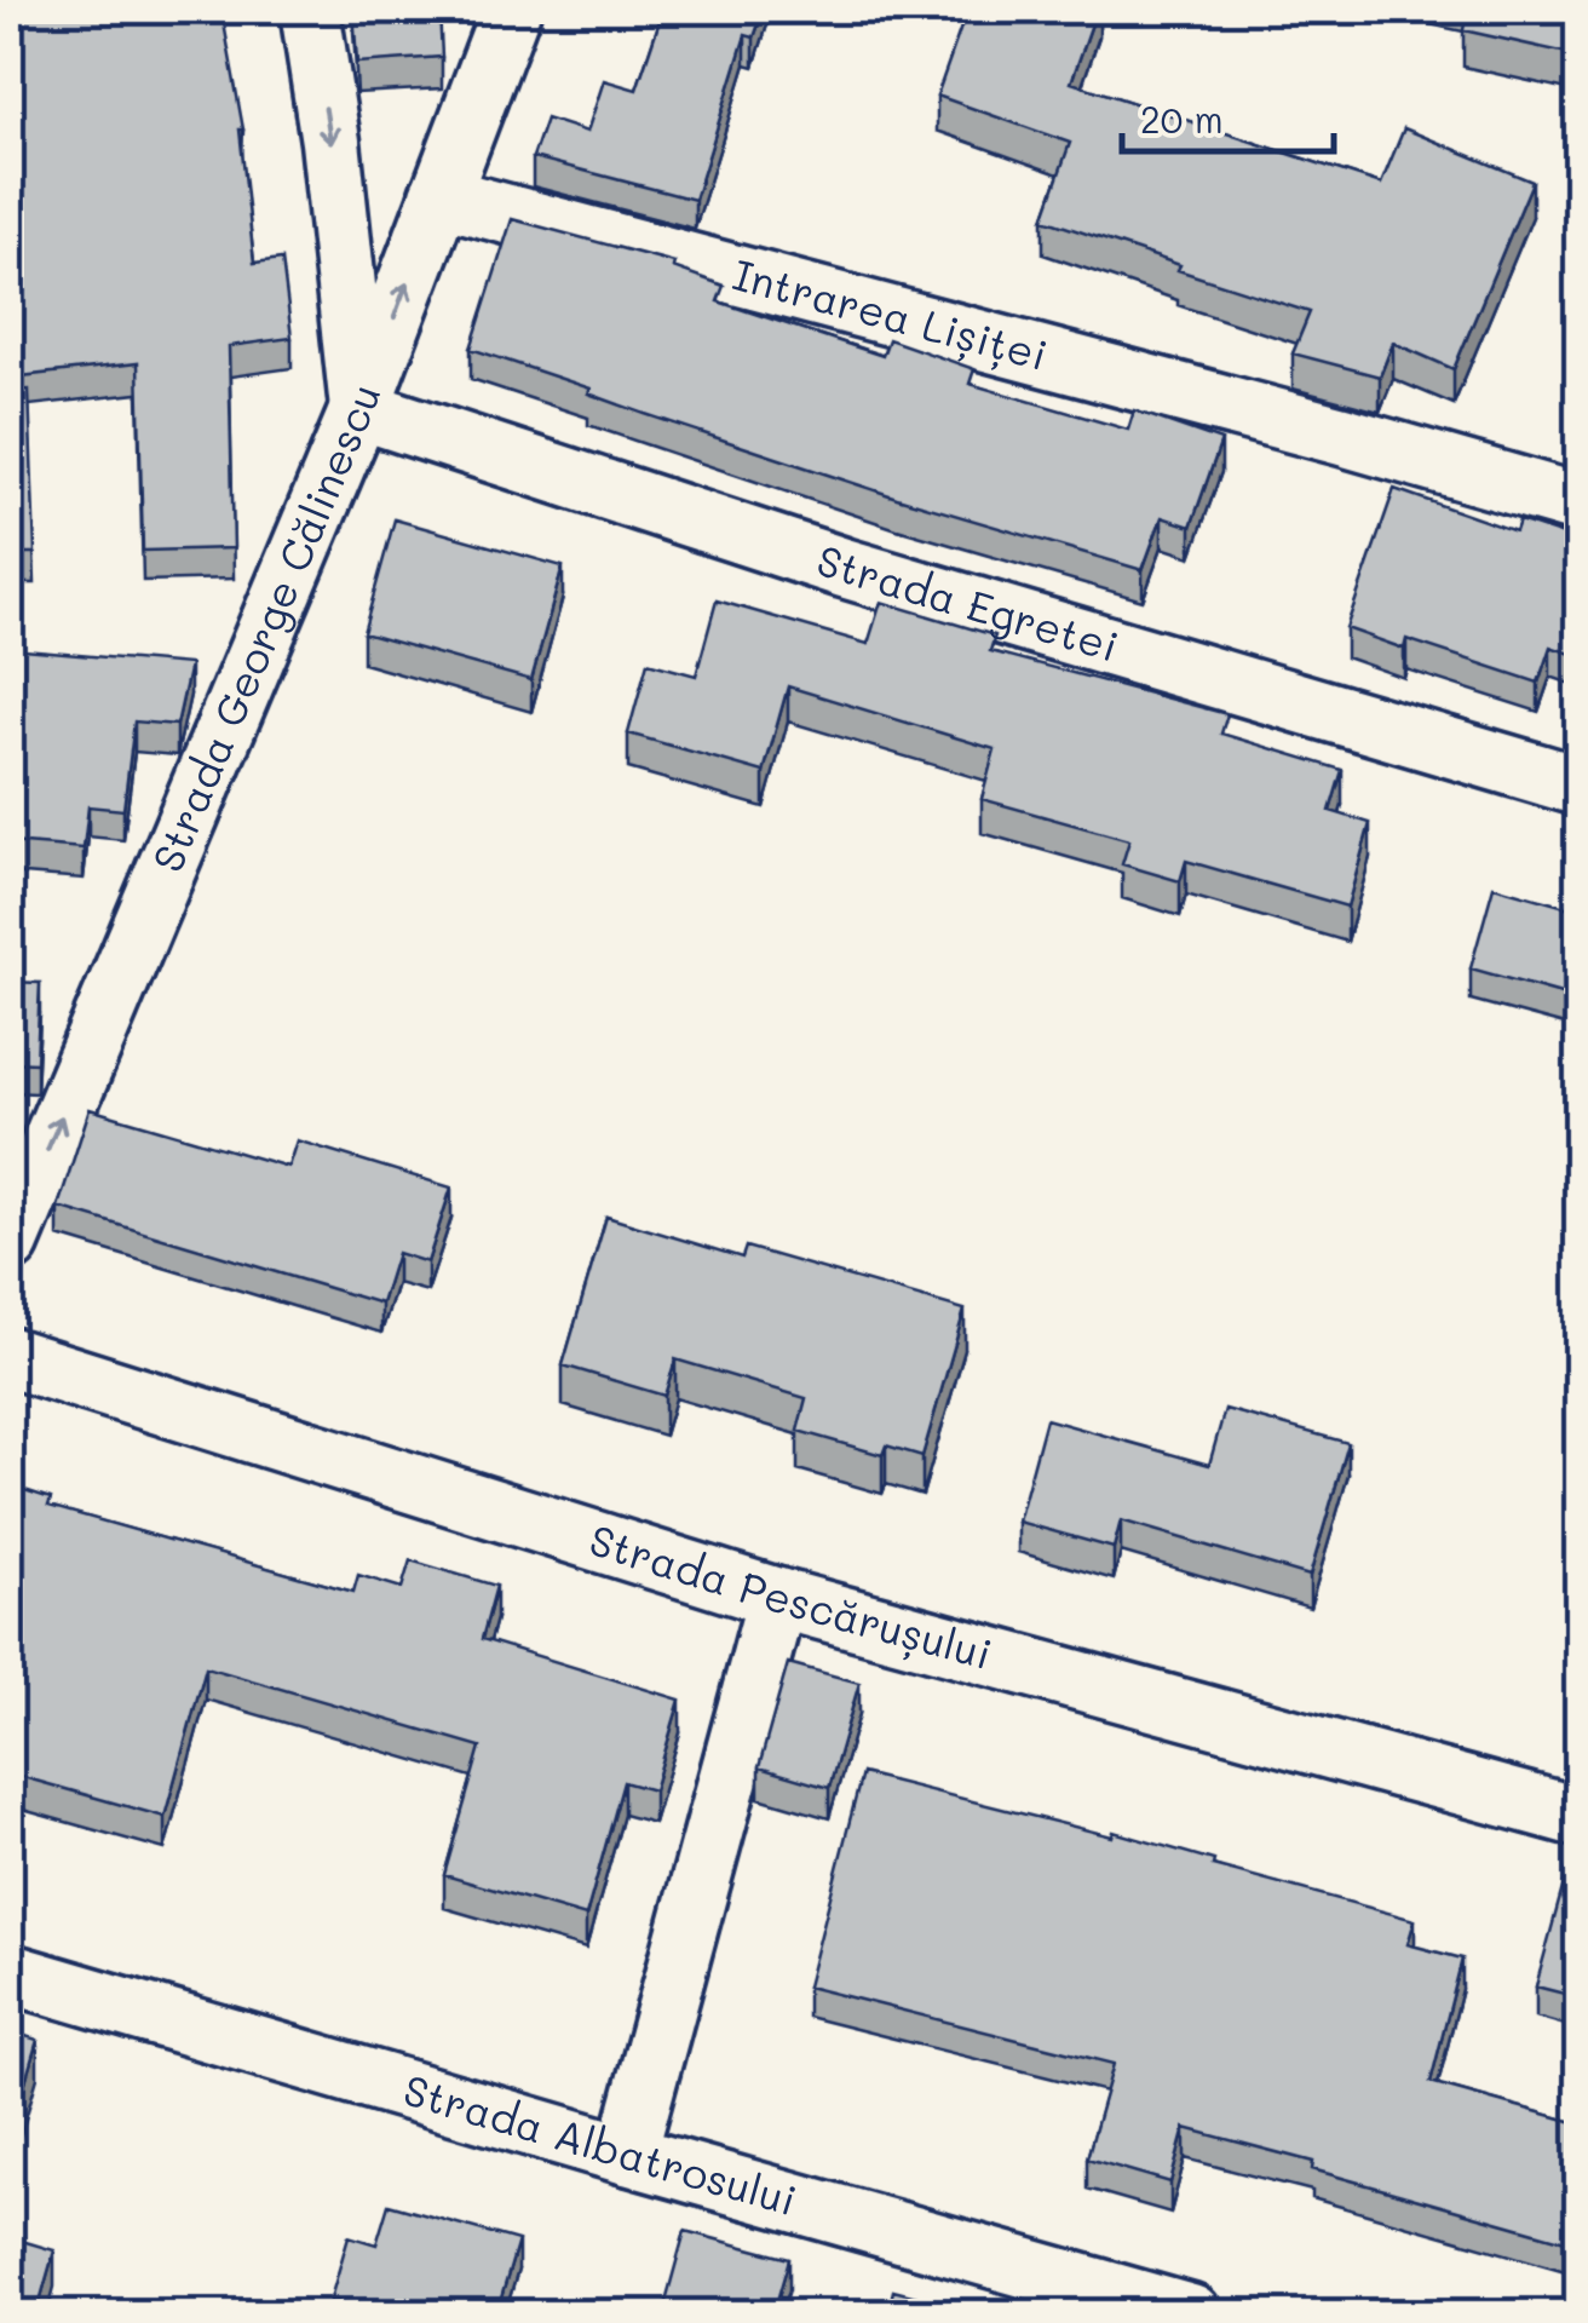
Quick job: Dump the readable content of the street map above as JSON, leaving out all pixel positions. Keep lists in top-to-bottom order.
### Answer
{
  "streets": {
    "street": [
      "Intrarea Lișiței",
      "Strada Egretei",
      "Strada George Călinescu",
      "Strada Pescărușului",
      "Strada Albatrosului"
    ]
  },
  "crossings": [
    ["Intrarea Lișiței", "Strada George Călinescu"],
    ["Strada Egretei", "Strada George Călinescu"]
  ],
  "one_way": ["Strada George Călinescu"],
  "scale_bar": "20 m"
}
